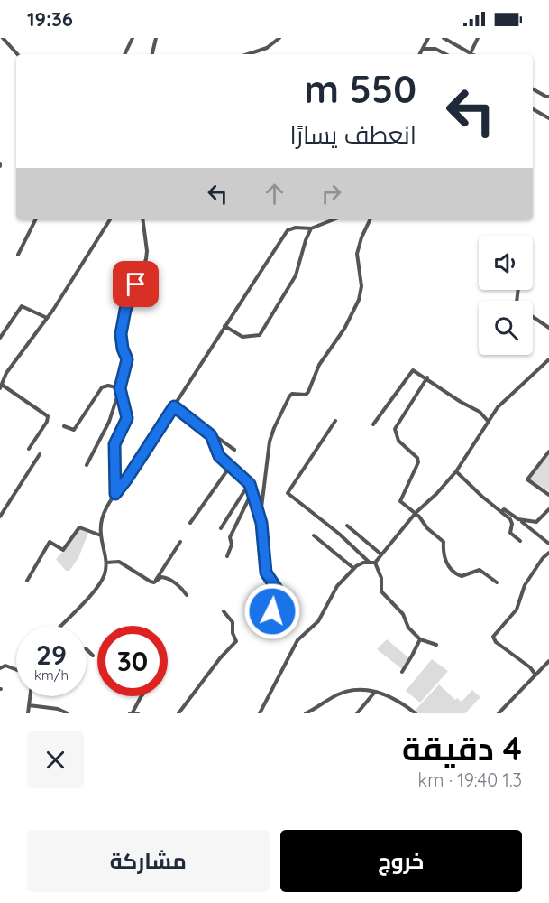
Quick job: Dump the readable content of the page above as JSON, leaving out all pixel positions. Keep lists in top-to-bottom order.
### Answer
{
  "page": {
    "status": "19:36",
    "turn": ["550 m", "انعطف يسارًا"],
    "speed": "29 km/h",
    "limit": "30",
    "heading": ["4 دقيقة", "1.3 km · 19:40"],
    "buttons": ["خروج", "مشاركة"]
  }
}
